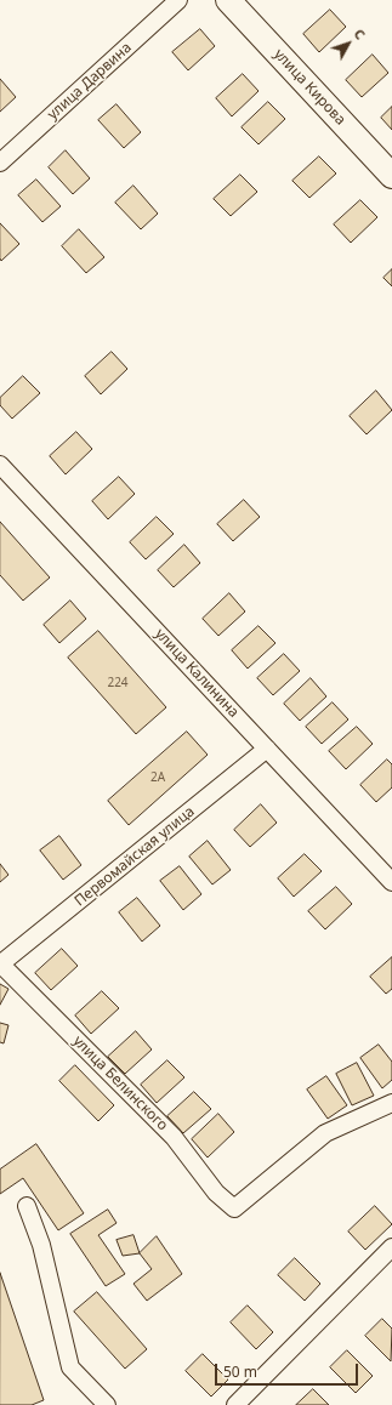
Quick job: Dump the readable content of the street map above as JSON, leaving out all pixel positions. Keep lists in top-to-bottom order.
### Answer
{
  "streets": {
    "street": [
      "улица Дарвина",
      "улица Кирова",
      "улица Калинина",
      "Первомайская улица",
      "улица Белинского"
    ]
  },
  "crossings": [
    ["улица Калинина", "Первомайская улица"],
    ["Первомайская улица", "улица Белинского"]
  ],
  "house_numbers": ["224", "2А"],
  "scale_bar": "50 m",
  "north": "top right"
}
